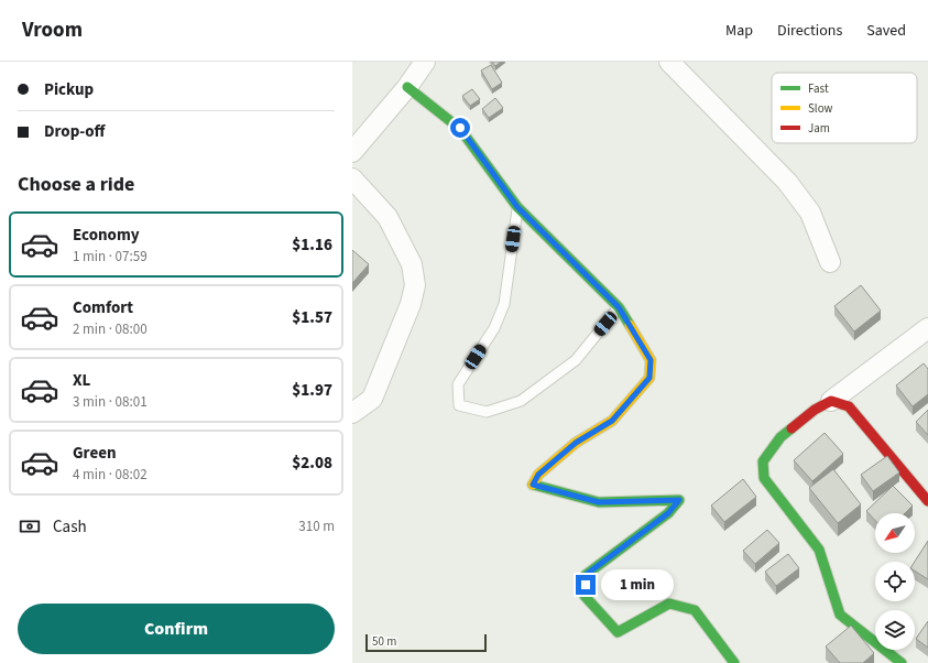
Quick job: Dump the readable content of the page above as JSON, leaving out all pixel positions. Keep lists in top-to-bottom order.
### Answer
{
  "legend": ["Fast", "Slow", "Jam"],
  "scale_bar": "50 m",
  "north": "bottom left",
  "page": {
    "header": "Vroom",
    "nav": ["Map", "Directions", "Saved"],
    "banner": ["Pickup", "Drop-off"],
    "heading": "Choose a ride",
    "list": [
      {
        "name": "Economy",
        "note": "1 min · 07:59",
        "value": "$1.16"
      },
      {
        "name": "Comfort",
        "note": "2 min · 08:00",
        "value": "$1.57"
      },
      {
        "name": "XL",
        "note": "3 min · 08:01",
        "value": "$1.97"
      },
      {
        "name": "Green",
        "note": "4 min · 08:02",
        "value": "$2.08"
      }
    ],
    "pay": ["Cash", "310 m"],
    "bubble": "1 min",
    "buttons": "Confirm",
    "scale": "50 m"
  }
}
